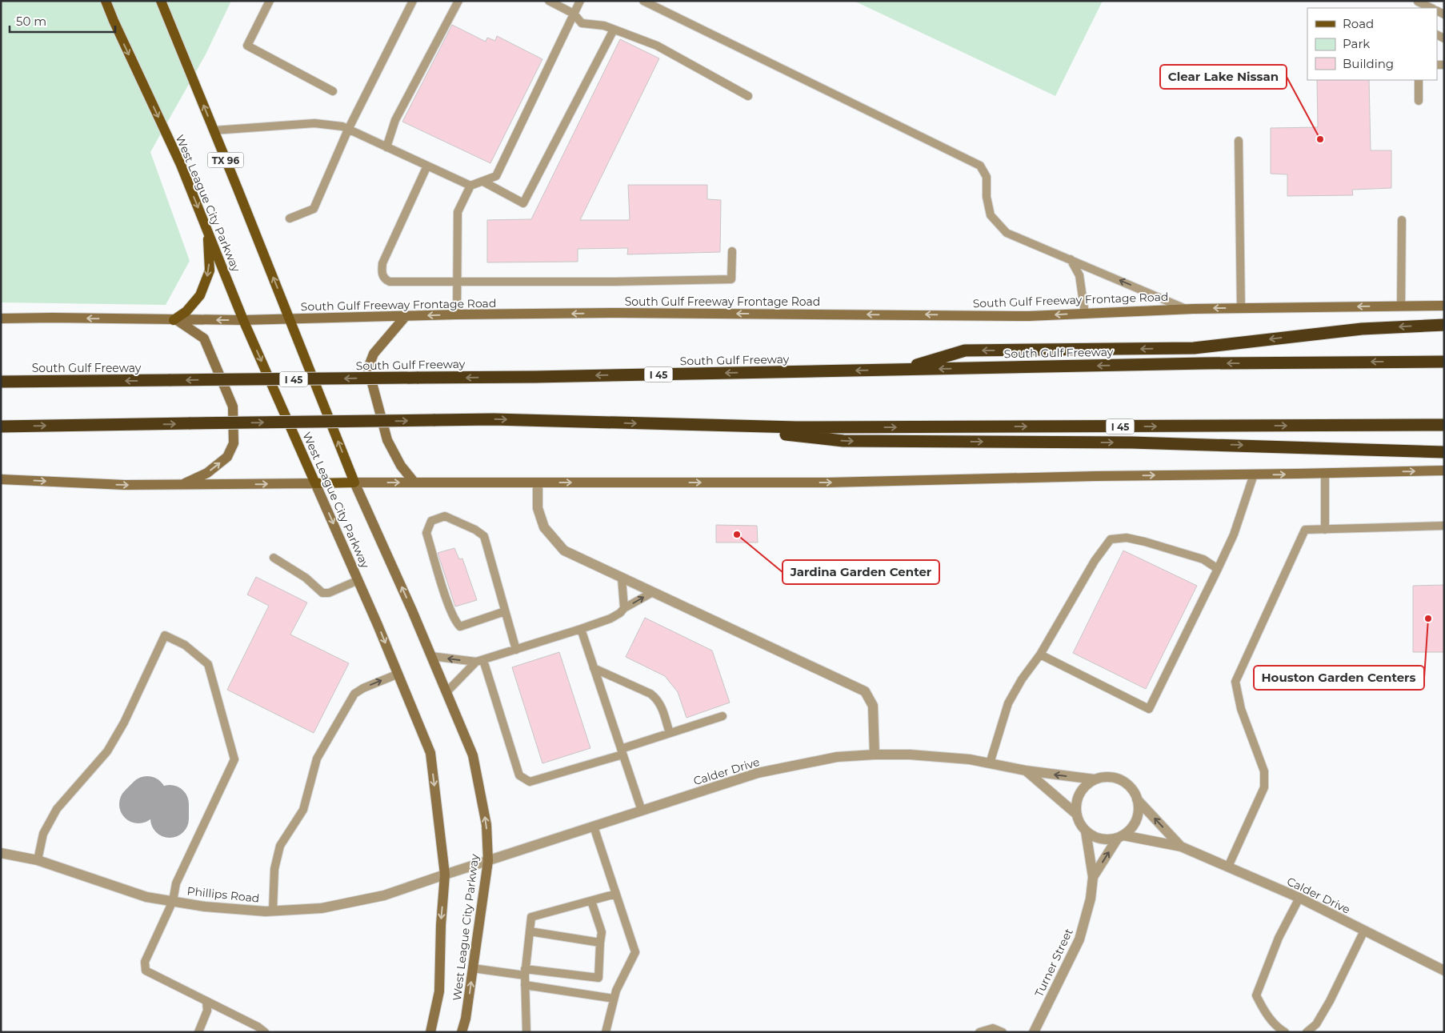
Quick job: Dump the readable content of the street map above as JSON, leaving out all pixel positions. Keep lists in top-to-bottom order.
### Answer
{
  "streets": {
    "highway": ["South Gulf Freeway", "I 45"],
    "main road": ["TX 96", "West League City Parkway", "South Gulf Freeway Frontage Road"],
    "street": ["Calder Drive", "Phillips Road", "Turner Street"]
  },
  "crossings": [
    ["West League City Parkway", "South Gulf Freeway Frontage Road"],
    ["West League City Parkway", "Calder Drive"],
    ["West League City Parkway", "Phillips Road"],
    ["Calder Drive", "Phillips Road"],
    ["Calder Drive", "Turner Street"]
  ],
  "one_way": ["South Gulf Freeway Frontage Road"],
  "places": ["Clear Lake Nissan", "Jardina Garden Center", "Houston Garden Centers"],
  "legend": ["Road", "Park", "Building"],
  "scale_bar": "50 m"
}
